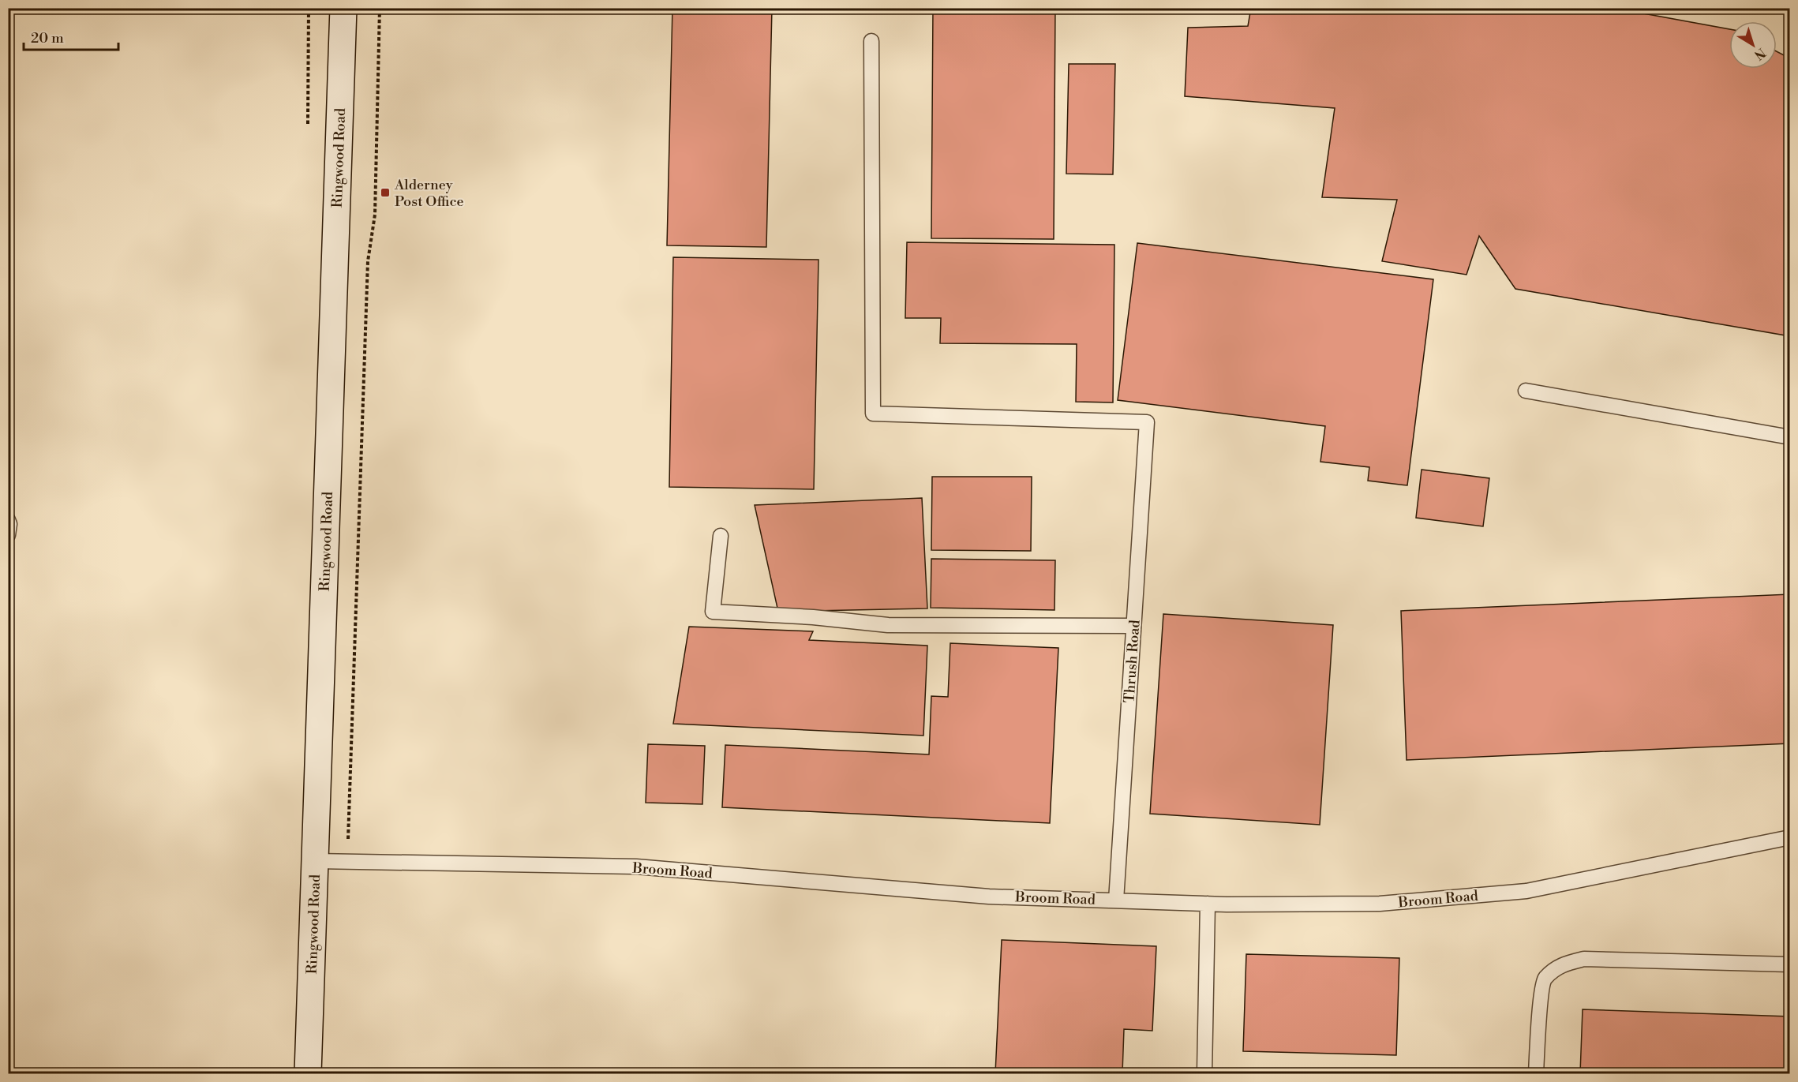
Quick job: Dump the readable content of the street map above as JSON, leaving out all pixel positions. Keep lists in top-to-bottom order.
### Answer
{
  "streets": {
    "main road": ["Ringwood Road"],
    "lane": ["Thrush Road", "Broom Road"]
  },
  "crossings": [
    ["Ringwood Road", "Broom Road"],
    ["Thrush Road", "Broom Road"]
  ],
  "places": {
    "transit": ["Alderney Post Office"]
  },
  "scale_bar": "20 m",
  "north": "bottom right"
}
